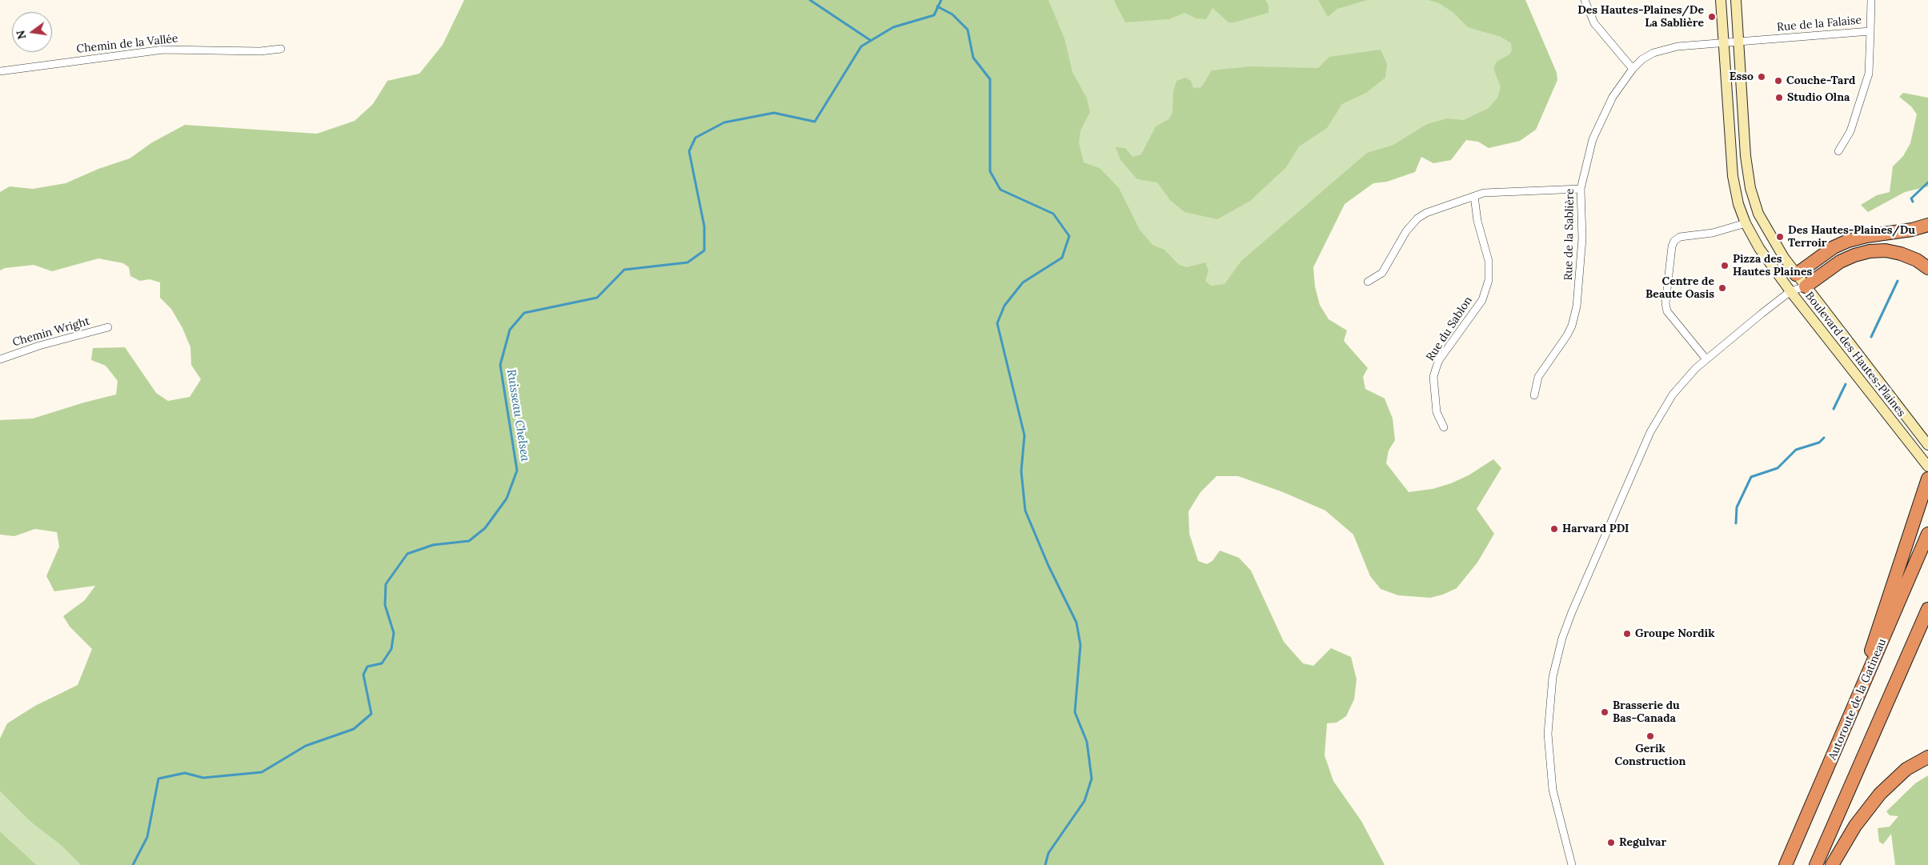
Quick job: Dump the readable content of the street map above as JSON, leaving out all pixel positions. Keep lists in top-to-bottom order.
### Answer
{
  "streets": {
    "highway": ["Autoroute de la Gatineau"],
    "street": [
      "Rue de la Falaise",
      "Chemin de la Vallée",
      "Rue de la Sablière",
      "Rue du Sablon",
      "Chemin Wright",
      "Boulevard des Hautes-Plaines"
    ]
  },
  "crossings": [
    ["Rue de la Falaise", "Rue de la Sablière"],
    ["Rue de la Falaise", "Boulevard des Hautes-Plaines"],
    ["Rue de la Sablière", "Boulevard des Hautes-Plaines"]
  ],
  "water": ["Ruisseau Chelsea"],
  "places": [
    "Des Hautes-Plaines/De La Sablière",
    "Esso",
    "Couche-Tard",
    "Studio Olna",
    "Des Hautes-Plaines/Du Terroir",
    "Pizza des Hautes Plaines",
    "Centre de Beaute Oasis",
    "Harvard PDI",
    "Groupe Nordik",
    "Brasserie du Bas-Canada",
    "Gerik Construction",
    "Regulvar"
  ],
  "north": "left"
}
